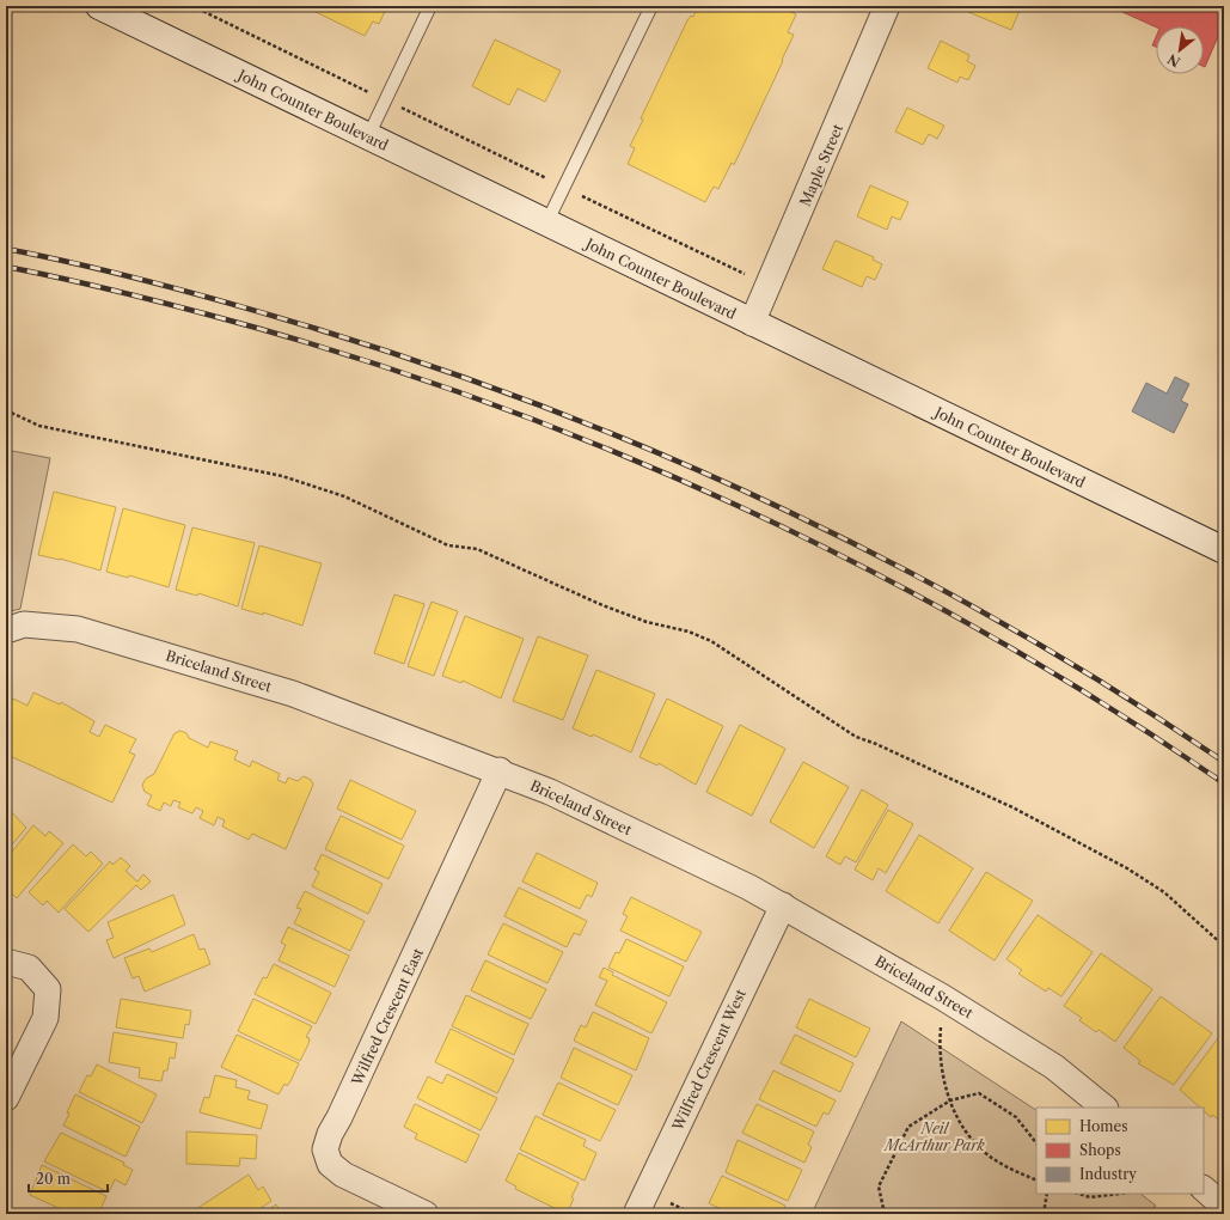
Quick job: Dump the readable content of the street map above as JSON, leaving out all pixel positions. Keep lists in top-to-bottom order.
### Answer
{
  "streets": {
    "main road": ["John Counter Boulevard"],
    "street": [
      "Maple Street",
      "Briceland Street",
      "Wilfred Crescent East",
      "Wilfred Crescent West"
    ]
  },
  "crossings": [
    ["John Counter Boulevard", "Maple Street"],
    ["Briceland Street", "Wilfred Crescent East"],
    ["Briceland Street", "Wilfred Crescent West"]
  ],
  "parks": ["Neil McArthur Park"],
  "legend": ["Homes", "Shops", "Industry"],
  "scale_bar": "20 m",
  "north": "bottom left"
}
